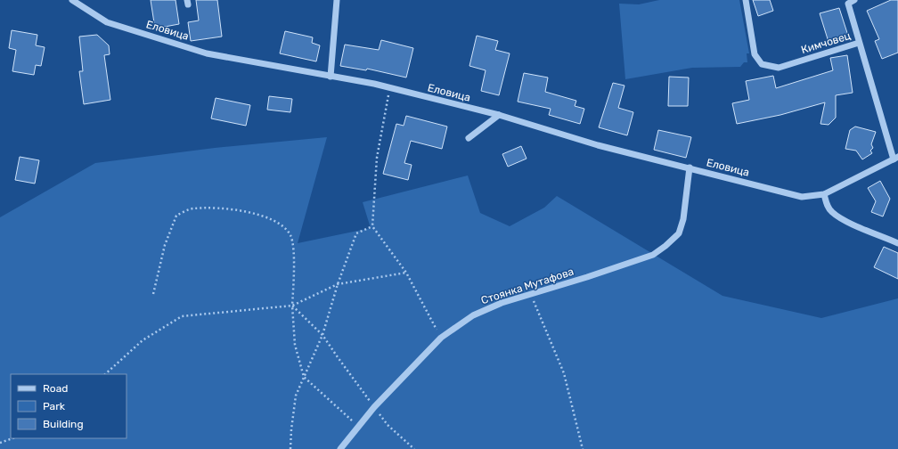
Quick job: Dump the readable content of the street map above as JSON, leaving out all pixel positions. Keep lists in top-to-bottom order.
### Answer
{
  "streets": {
    "street": ["Еловица", "Кимчовец", "Стоянка Мутафова"]
  },
  "crossings": [
    ["Еловица", "Кимчовец"],
    ["Еловица", "Стоянка Мутафова"]
  ],
  "legend": ["Road", "Park", "Building"]
}
